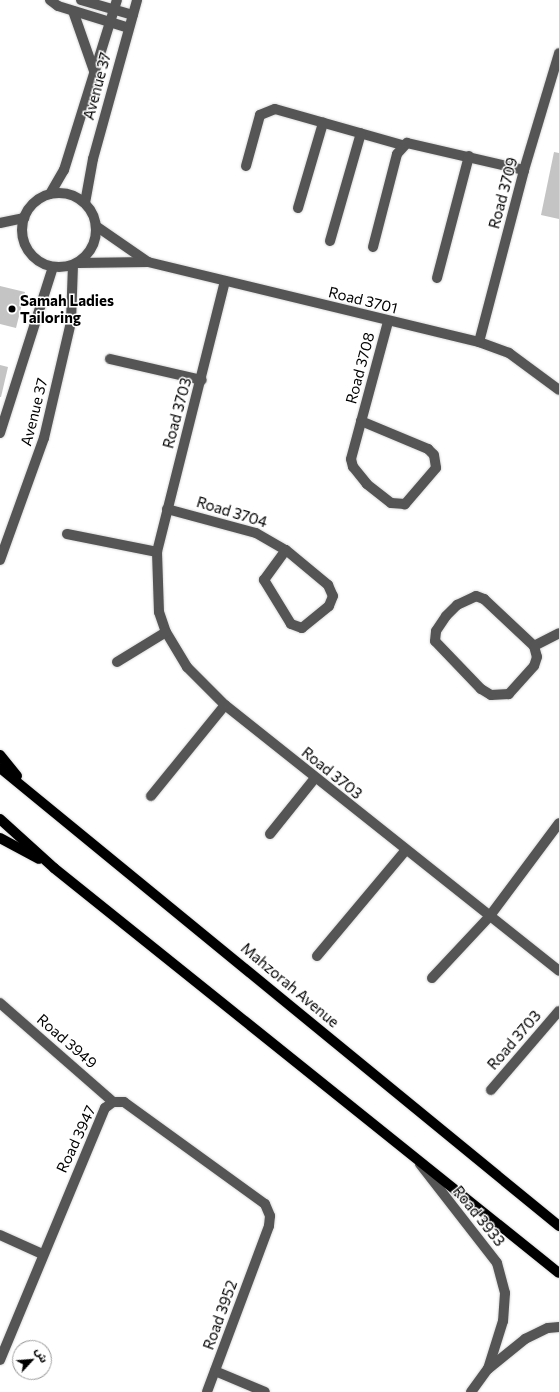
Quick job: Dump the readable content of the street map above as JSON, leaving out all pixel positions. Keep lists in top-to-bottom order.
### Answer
{
  "streets": {
    "main road": ["Mahzorah Avenue"],
    "street": [
      "Avenue 37",
      "Road 3709",
      "Road 3701",
      "Road 3708",
      "Road 3703",
      "Road 3704",
      "Road 3949",
      "Road 3947",
      "Road 3933",
      "Road 3952"
    ]
  },
  "crossings": [
    ["Avenue 37", "Road 3701"],
    ["Road 3709", "Road 3701"],
    ["Road 3701", "Road 3708"],
    ["Road 3701", "Road 3703"],
    ["Road 3703", "Road 3704"],
    ["Road 3949", "Road 3947"],
    ["Road 3947", "Road 3952"]
  ],
  "places": ["Samah Ladies Tailoring"],
  "north": "top right"
}
